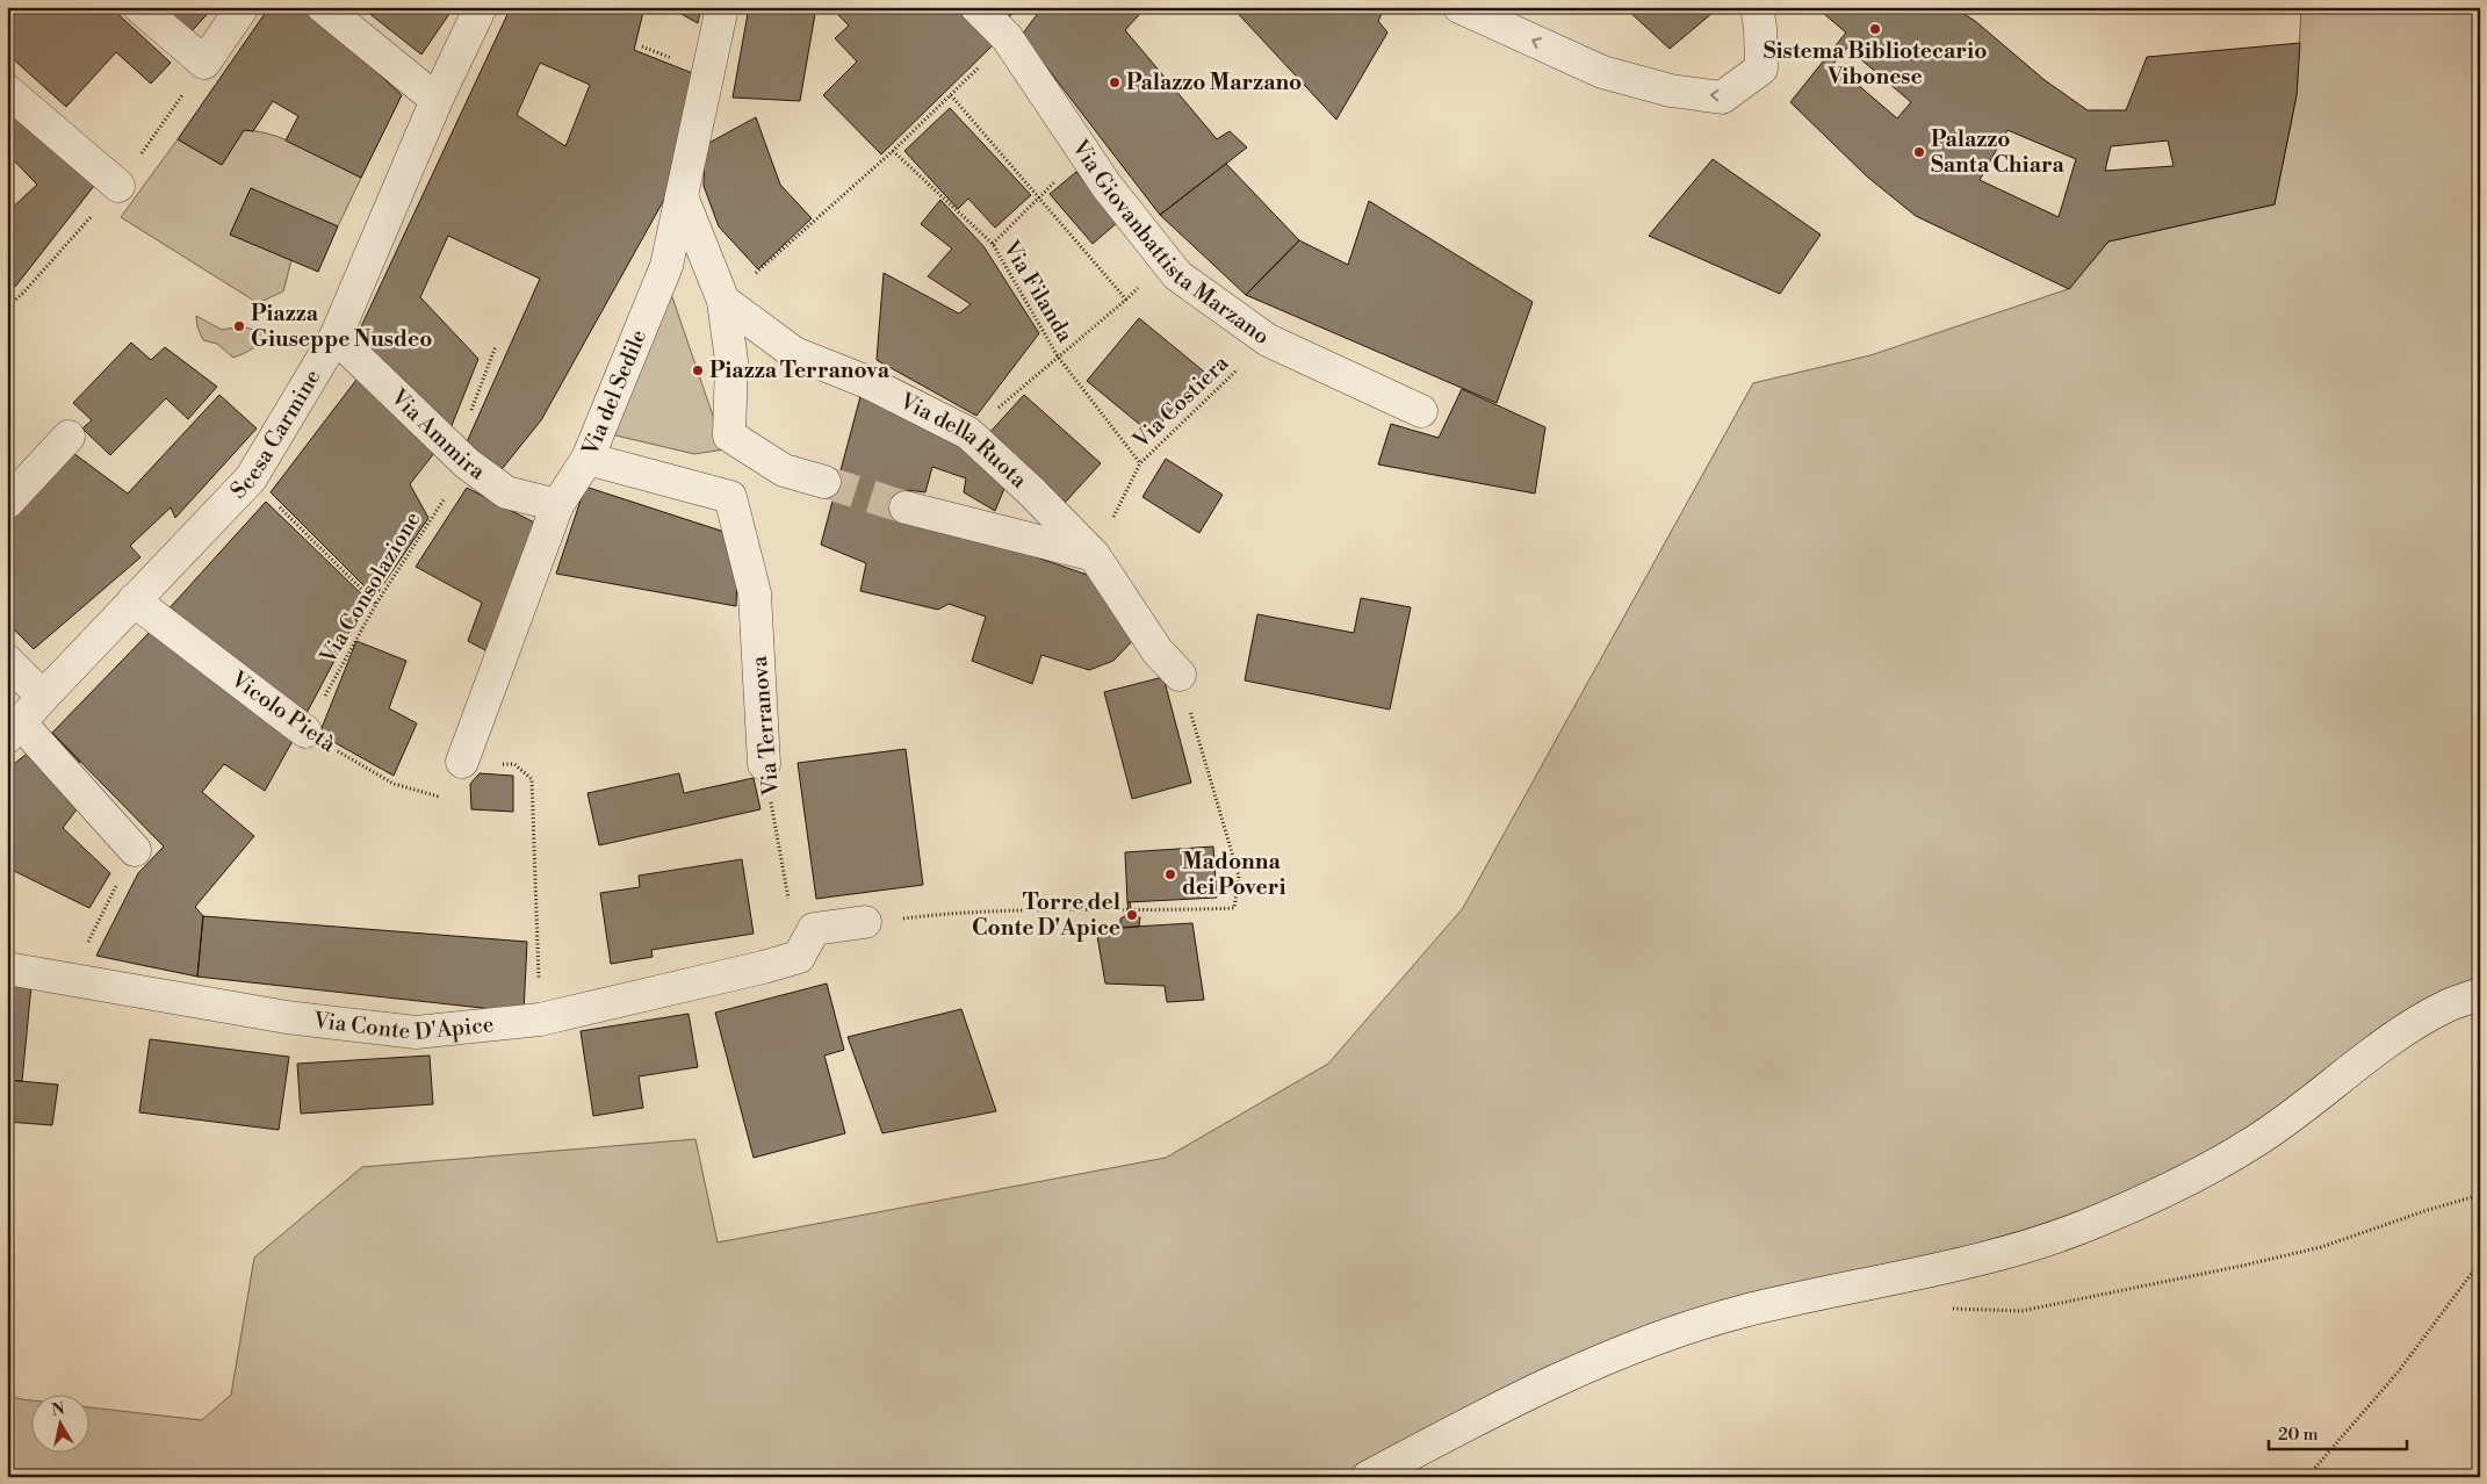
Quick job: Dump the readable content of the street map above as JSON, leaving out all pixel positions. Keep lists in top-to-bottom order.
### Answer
{
  "streets": {
    "street": [
      "Via Giovanbattista Marzano",
      "Via del Sedile",
      "Scesa Carmine",
      "Via Ammira",
      "Via della Ruota",
      "Vicolo Pietà",
      "Via Terranova",
      "Via Conte D'Apice"
    ],
    "path": ["Via Filanda", "Via Costiera", "Via Consolazione"]
  },
  "crossings": [
    ["Via Giovanbattista Marzano", "Via Costiera"],
    ["Via Filanda", "Via Costiera"],
    ["Via del Sedile", "Via Ammira"],
    ["Via del Sedile", "Via Terranova"],
    ["Via Costiera", "Via della Ruota"],
    ["Scesa Carmine", "Via Ammira"],
    ["Scesa Carmine", "Vicolo Pietà"],
    ["Via Ammira", "Via Consolazione"],
    ["Via Consolazione", "Vicolo Pietà"],
    ["Via Terranova", "Via Conte D'Apice"]
  ],
  "places": [
    "Sistema Bibliotecario Vibonese",
    "Palazzo Marzano",
    "Palazzo Santa Chiara",
    "Piazza Giuseppe Nusdeo",
    "Piazza Terranova",
    "Madonna dei Poveri",
    "Torre del Conte D'Apice"
  ],
  "scale_bar": "20 m",
  "north": "top"
}
